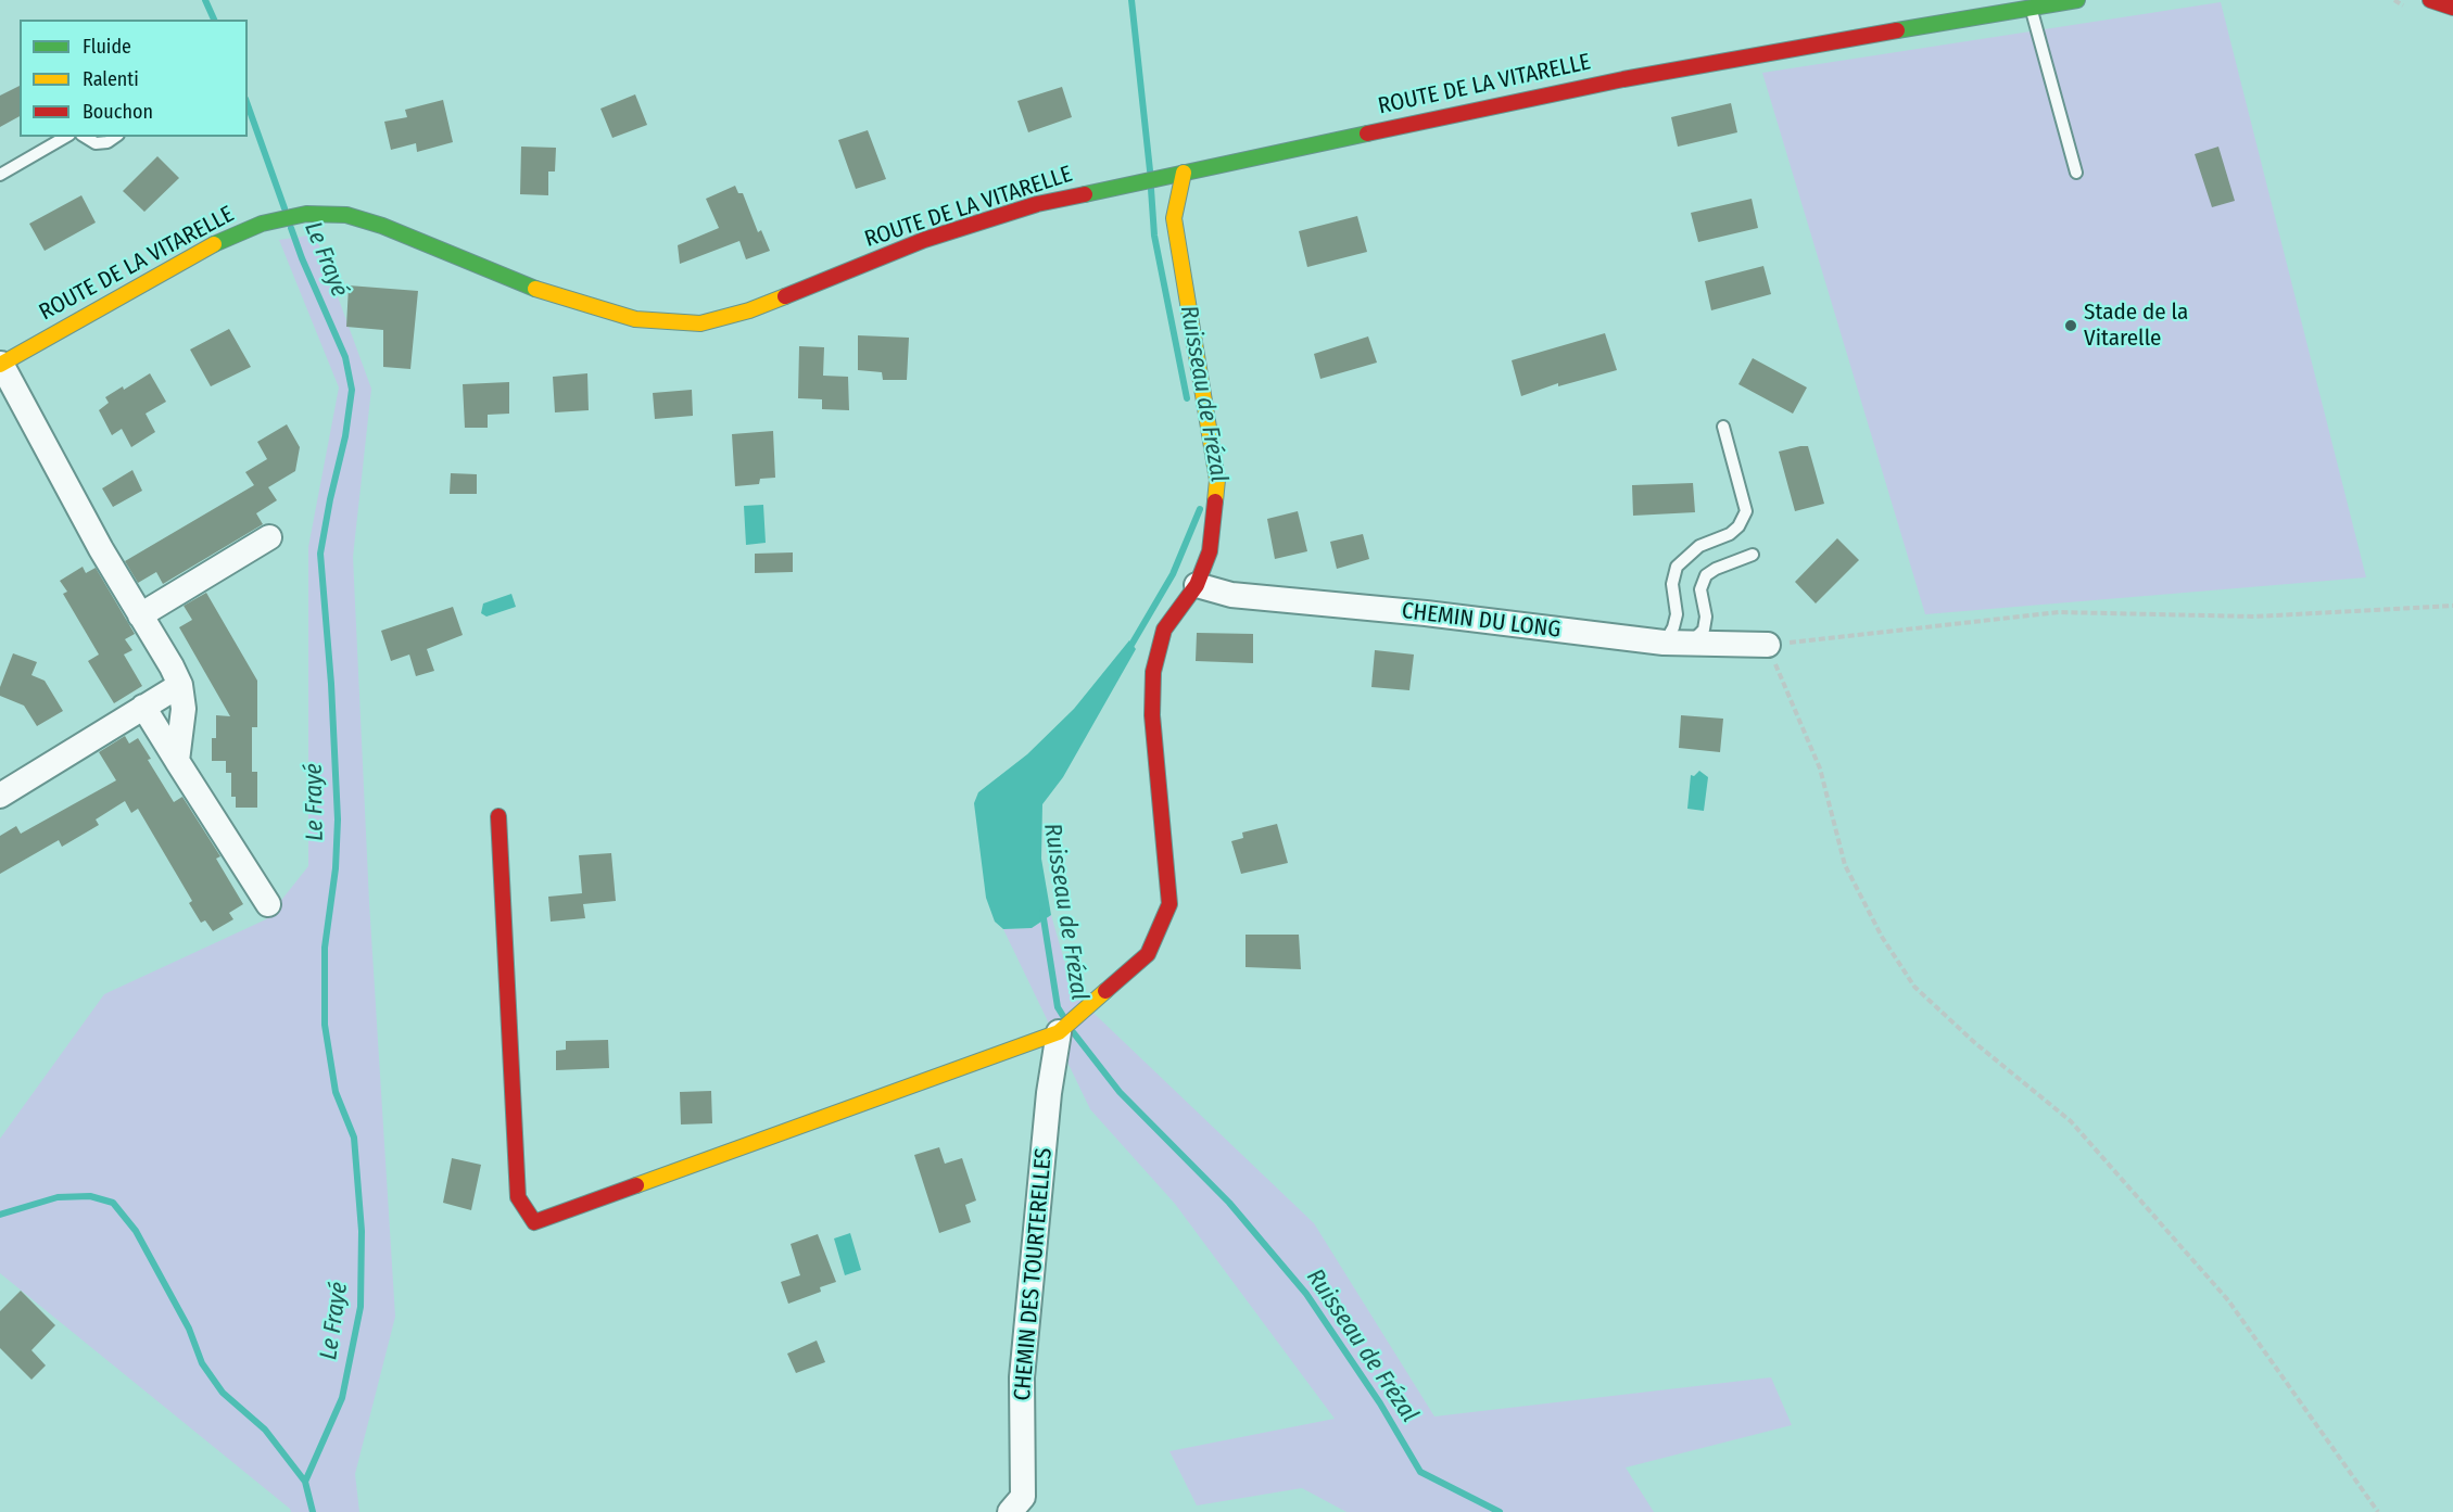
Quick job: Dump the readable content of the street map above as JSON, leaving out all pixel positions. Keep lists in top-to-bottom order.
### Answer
{
  "streets": {
    "street": ["ROUTE DE LA VITARELLE", "CHEMIN DU LONG", "CHEMIN DES TOURTERELLES"]
  },
  "water": ["Le Frayé", "Ruisseau de Frézal"],
  "places": ["Stade de la Vitarelle"],
  "legend": ["Fluide", "Ralenti", "Bouchon"]
}
